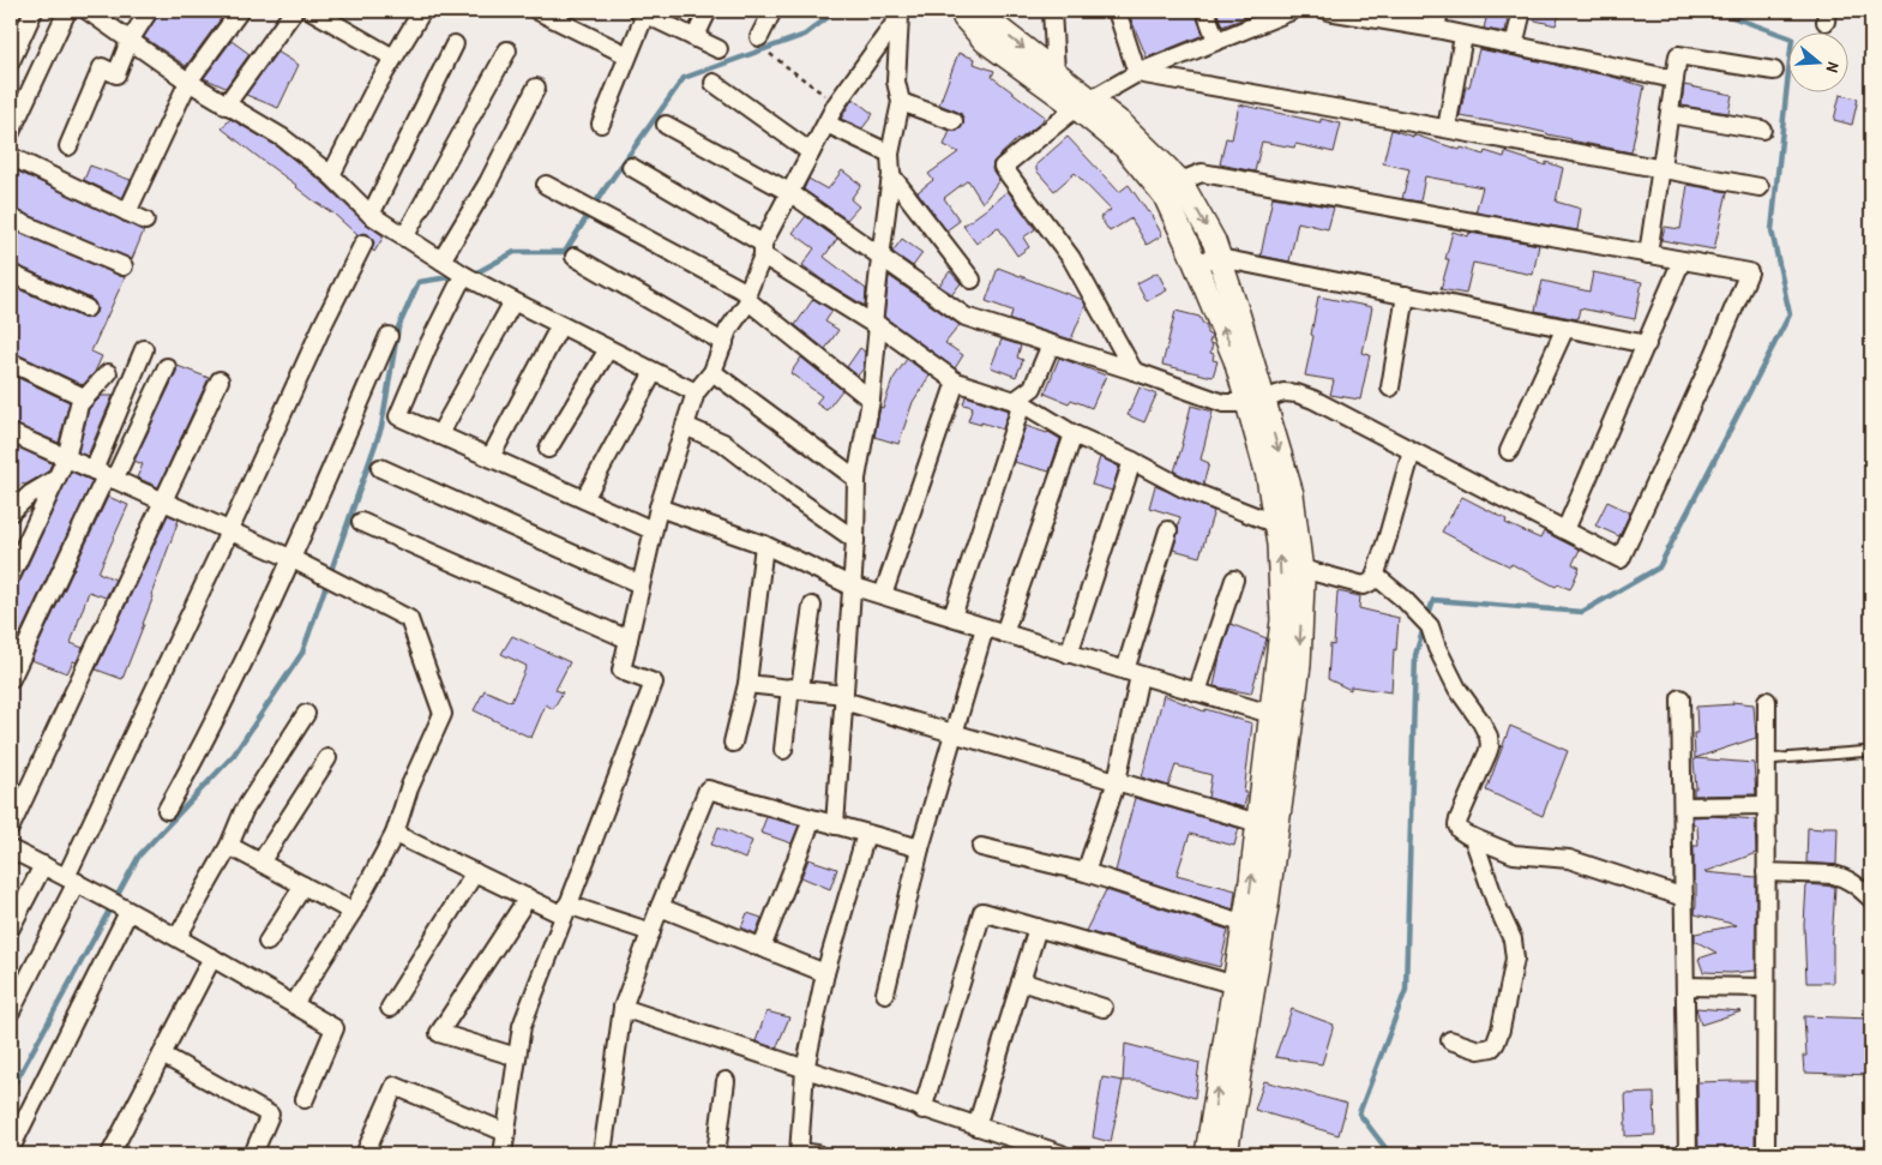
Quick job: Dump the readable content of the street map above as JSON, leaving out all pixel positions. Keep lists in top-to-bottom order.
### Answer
{
  "north": "right"
}
